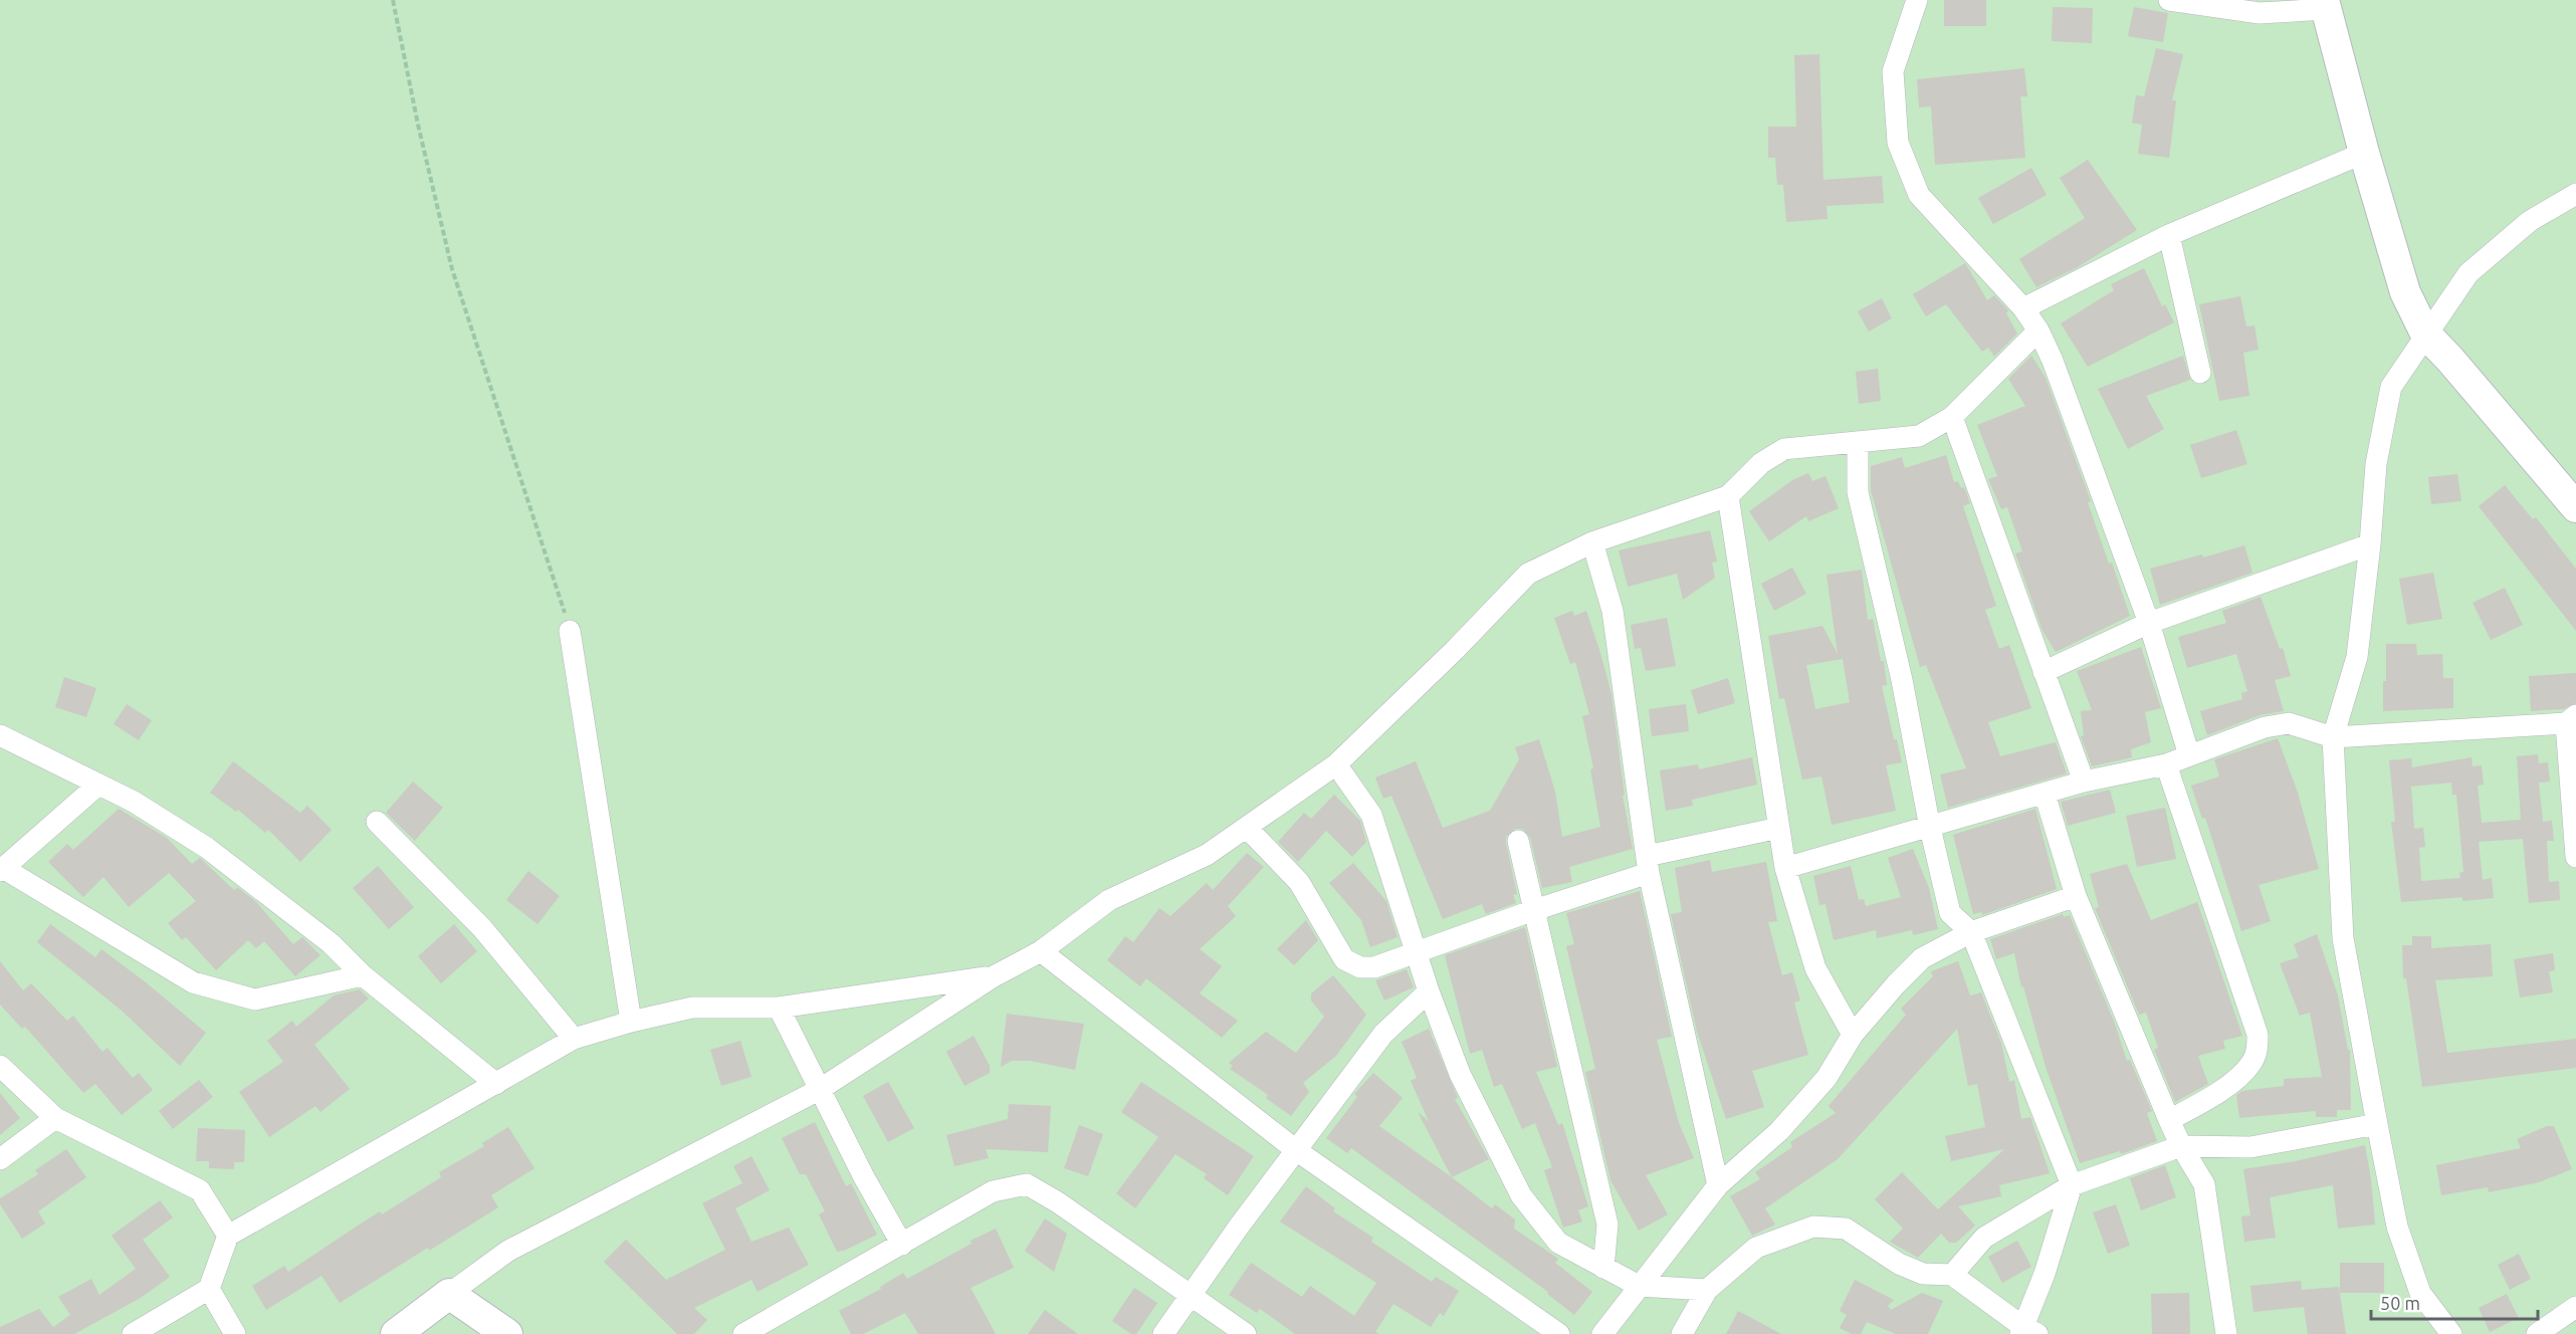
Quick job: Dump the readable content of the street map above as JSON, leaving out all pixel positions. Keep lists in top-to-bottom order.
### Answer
{
  "scale_bar": "50 m"
}
